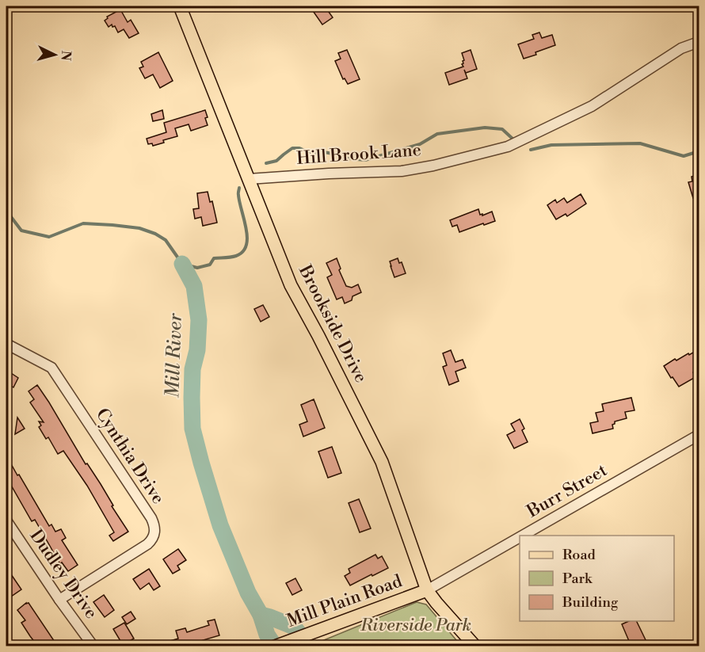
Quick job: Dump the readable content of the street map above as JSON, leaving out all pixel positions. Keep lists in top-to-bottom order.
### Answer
{
  "streets": {
    "main road": ["Brookside Drive", "Mill Plain Road"],
    "street": [
      "Hill Brook Lane",
      "Cynthia Drive",
      "Burr Street",
      "Dudley Drive"
    ]
  },
  "crossings": [
    ["Hill Brook Lane", "Brookside Drive"],
    ["Brookside Drive", "Burr Street"],
    ["Brookside Drive", "Mill Plain Road"],
    ["Cynthia Drive", "Dudley Drive"],
    ["Burr Street", "Mill Plain Road"]
  ],
  "water": ["Mill River"],
  "parks": ["Riverside Park"],
  "legend": ["Road", "Park", "Building"],
  "north": "right"
}
